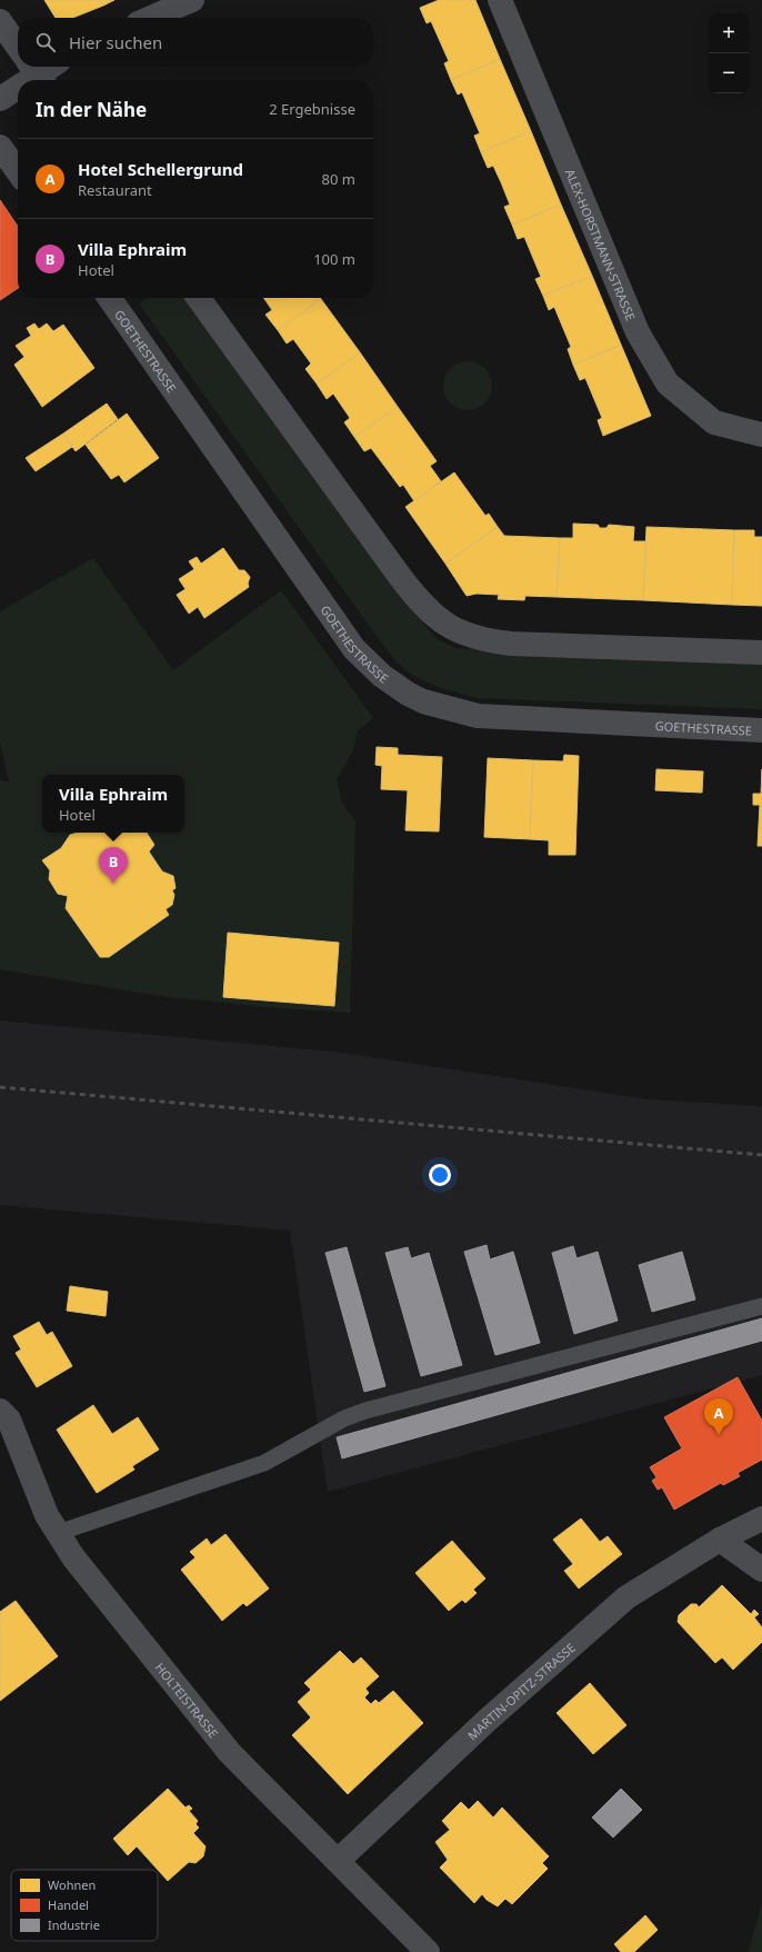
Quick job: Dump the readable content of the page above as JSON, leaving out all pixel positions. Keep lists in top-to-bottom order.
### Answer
{
  "streets": {
    "street": [
      "ALEX-HORSTMANN-STRASSE",
      "GOETHESTRASSE",
      "MARTIN-OPITZ-STRASSE",
      "HOLTEISTRASSE"
    ]
  },
  "crossings": [
    ["MARTIN-OPITZ-STRASSE", "HOLTEISTRASSE"]
  ],
  "legend": ["Wohnen", "Handel", "Industrie"],
  "page": {
    "map_buttons": ["+", "−"],
    "search": "Hier suchen",
    "heading": ["In der Nähe", "2 Ergebnisse"],
    "list": [
      {
        "mark": "A",
        "name": "Hotel Schellergrund",
        "note": "Restaurant",
        "value": "80 m"
      },
      {
        "mark": "B",
        "name": "Villa Ephraim",
        "note": "Hotel",
        "value": "100 m"
      }
    ],
    "popup": ["Villa Ephraim", "Hotel"],
    "pins": ["B", "A"]
  }
}
